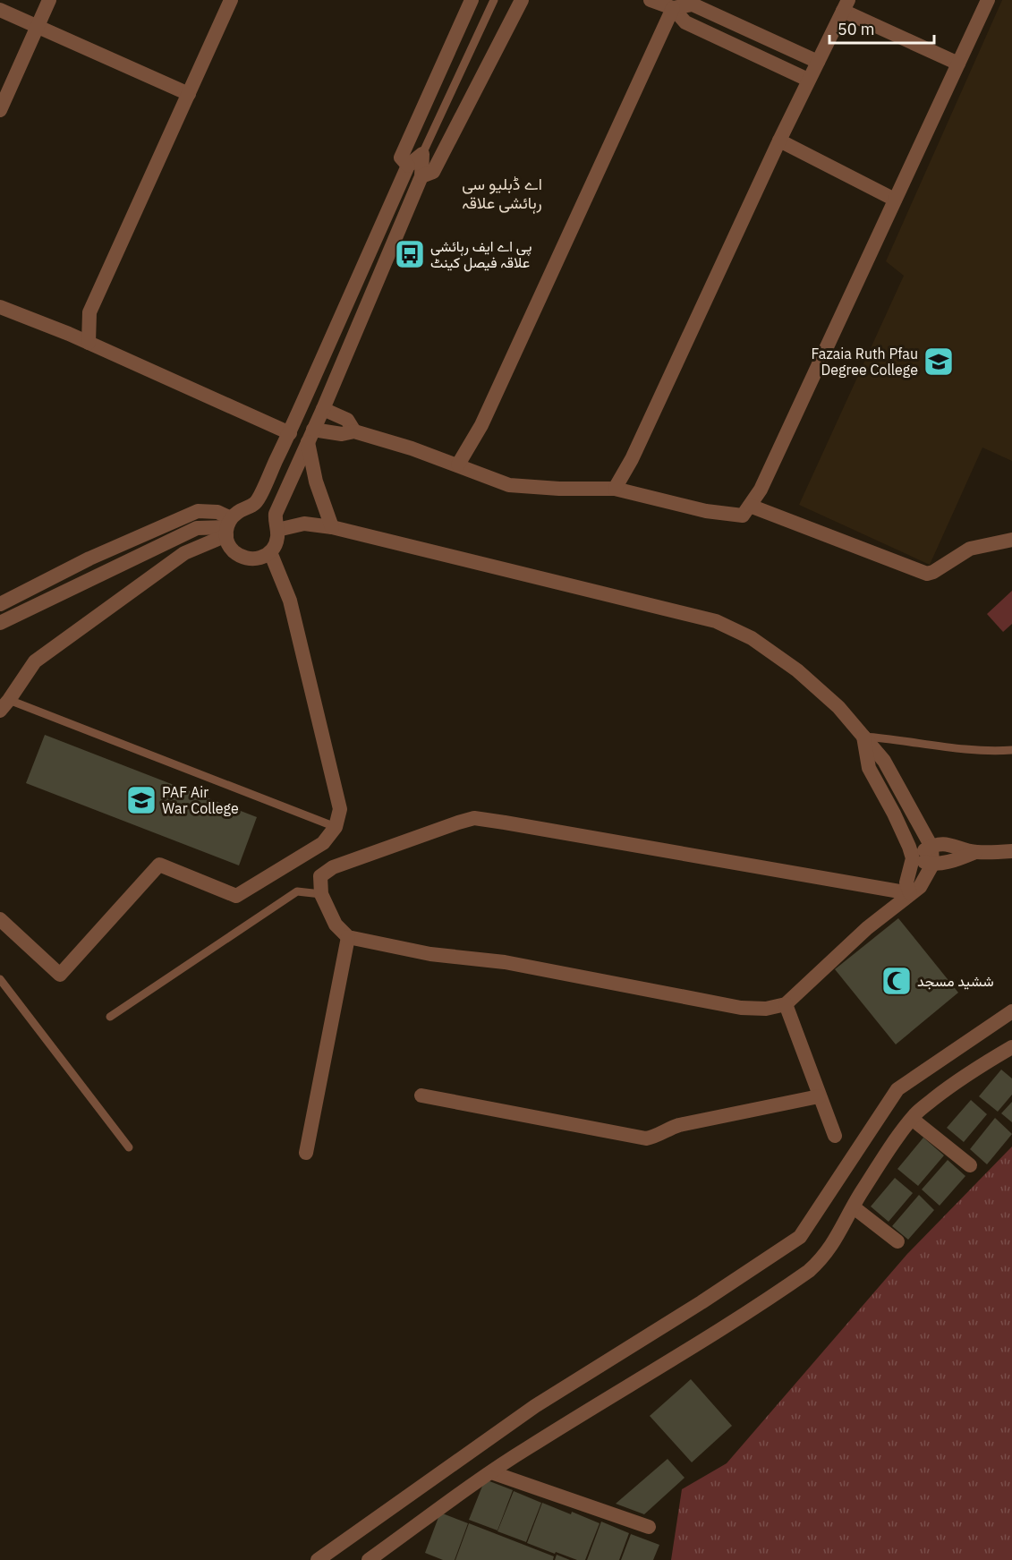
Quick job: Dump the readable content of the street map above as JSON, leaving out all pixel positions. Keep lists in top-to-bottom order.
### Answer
{
  "districts": ["اے ڈبلیو سی رہائشی علاقہ"],
  "places": {
    "bus stop": ["پی اے ایف رہائشی علاقہ فیصل کینٹ"],
    "school or university": ["Fazaia Ruth Pfau Degree College", "PAF Air War College"],
    "mosque": ["ششید مسجد"]
  },
  "scale_bar": "50 m"
}
